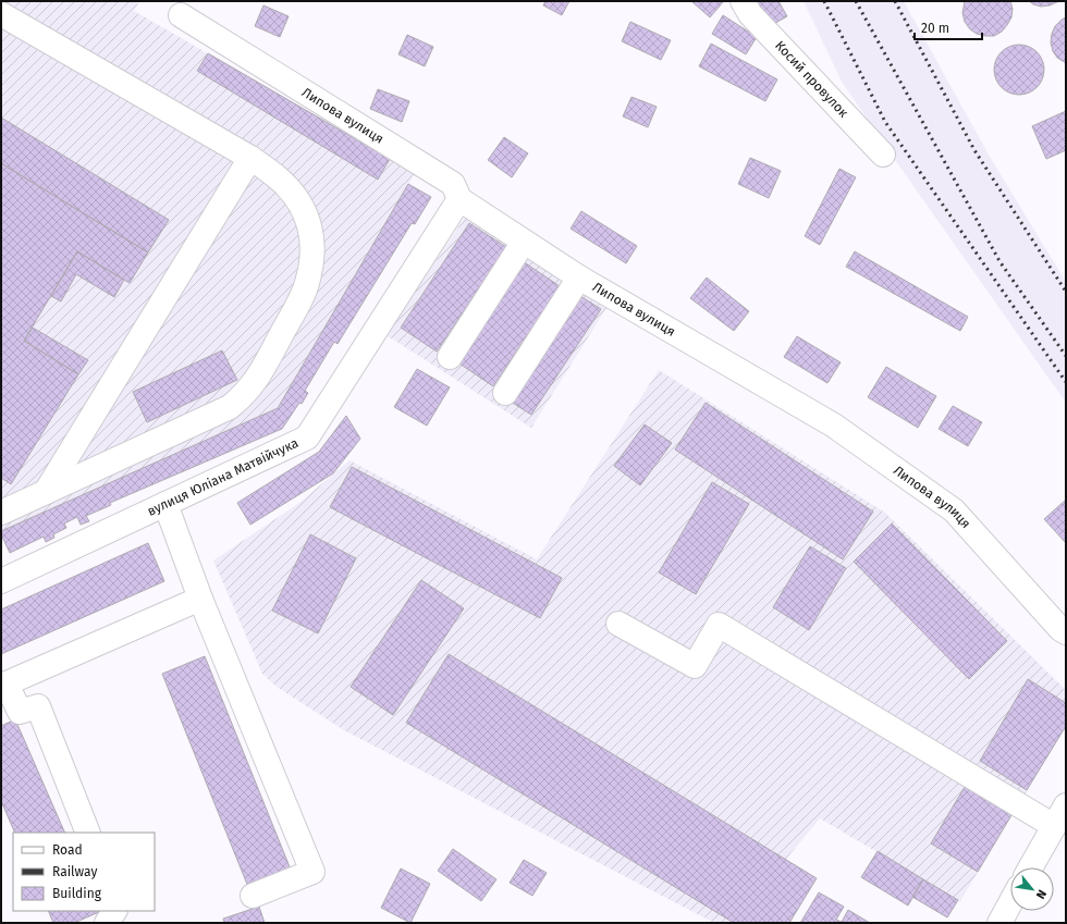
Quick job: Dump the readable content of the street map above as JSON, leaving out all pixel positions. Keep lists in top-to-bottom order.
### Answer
{
  "streets": {
    "street": ["Косий провулок", "Липова вулиця", "вулиця Юліана Матвійчука"]
  },
  "crossings": [
    ["Липова вулиця", "вулиця Юліана Матвійчука"]
  ],
  "legend": ["Road", "Railway", "Building"],
  "scale_bar": "20 m",
  "north": "bottom right"
}
